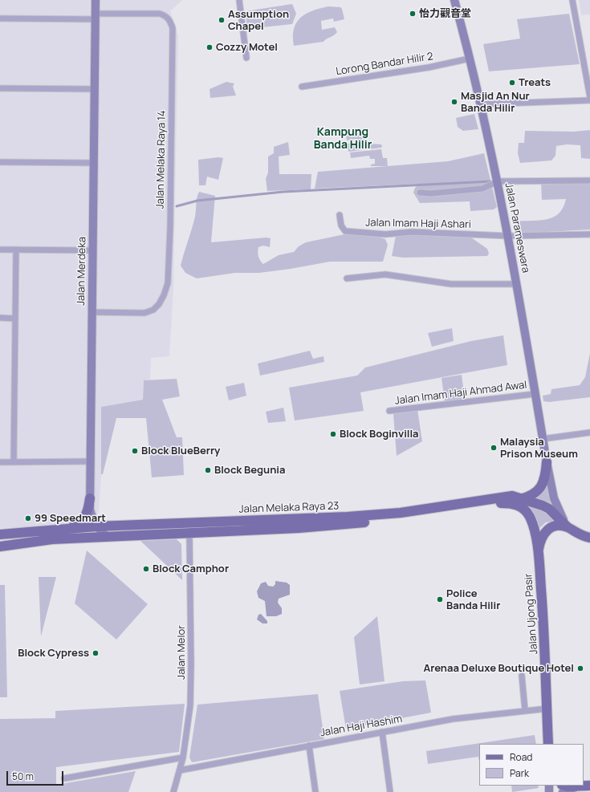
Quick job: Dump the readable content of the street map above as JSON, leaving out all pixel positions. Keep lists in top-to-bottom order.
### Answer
{
  "streets": {
    "main road": [
      "Jalan Parameswara",
      "Jalan Merdeka",
      "Jalan Melaka Raya 23",
      "Jalan Ujong Pasir"
    ],
    "street": [
      "Lorong Bandar Hilir 2",
      "Jalan Melaka Raya 14",
      "Jalan Imam Haji Ashari",
      "Jalan Imam Haji Ahmad Awal",
      "Jalan Melor",
      "Jalan Haji Hashim"
    ]
  },
  "crossings": [
    ["Lorong Bandar Hilir 2", "Jalan Parameswara"],
    ["Jalan Melaka Raya 14", "Jalan Merdeka"],
    ["Jalan Imam Haji Ashari", "Jalan Parameswara"],
    ["Jalan Parameswara", "Jalan Imam Haji Ahmad Awal"],
    ["Jalan Parameswara", "Jalan Melaka Raya 23"],
    ["Jalan Merdeka", "Jalan Melaka Raya 23"],
    ["Jalan Melaka Raya 23", "Jalan Ujong Pasir"],
    ["Jalan Melaka Raya 23", "Jalan Melor"],
    ["Jalan Ujong Pasir", "Jalan Haji Hashim"],
    ["Jalan Melor", "Jalan Haji Hashim"]
  ],
  "districts": ["Kampung Banda Hilir"],
  "places": [
    "怡力觀音堂",
    "Assumption Chapel",
    "Cozzy Motel",
    "Treats",
    "Masjid An Nur Banda Hilir",
    "Block Boginvilla",
    "Malaysia Prison Museum",
    "Block BlueBerry",
    "Block Begunia",
    "99 Speedmart",
    "Block Camphor",
    "Police Banda Hilir",
    "Block Cypress",
    "Arenaa Deluxe Boutique Hotel"
  ],
  "legend": ["Road", "Park"],
  "scale_bar": "50 m"
}
